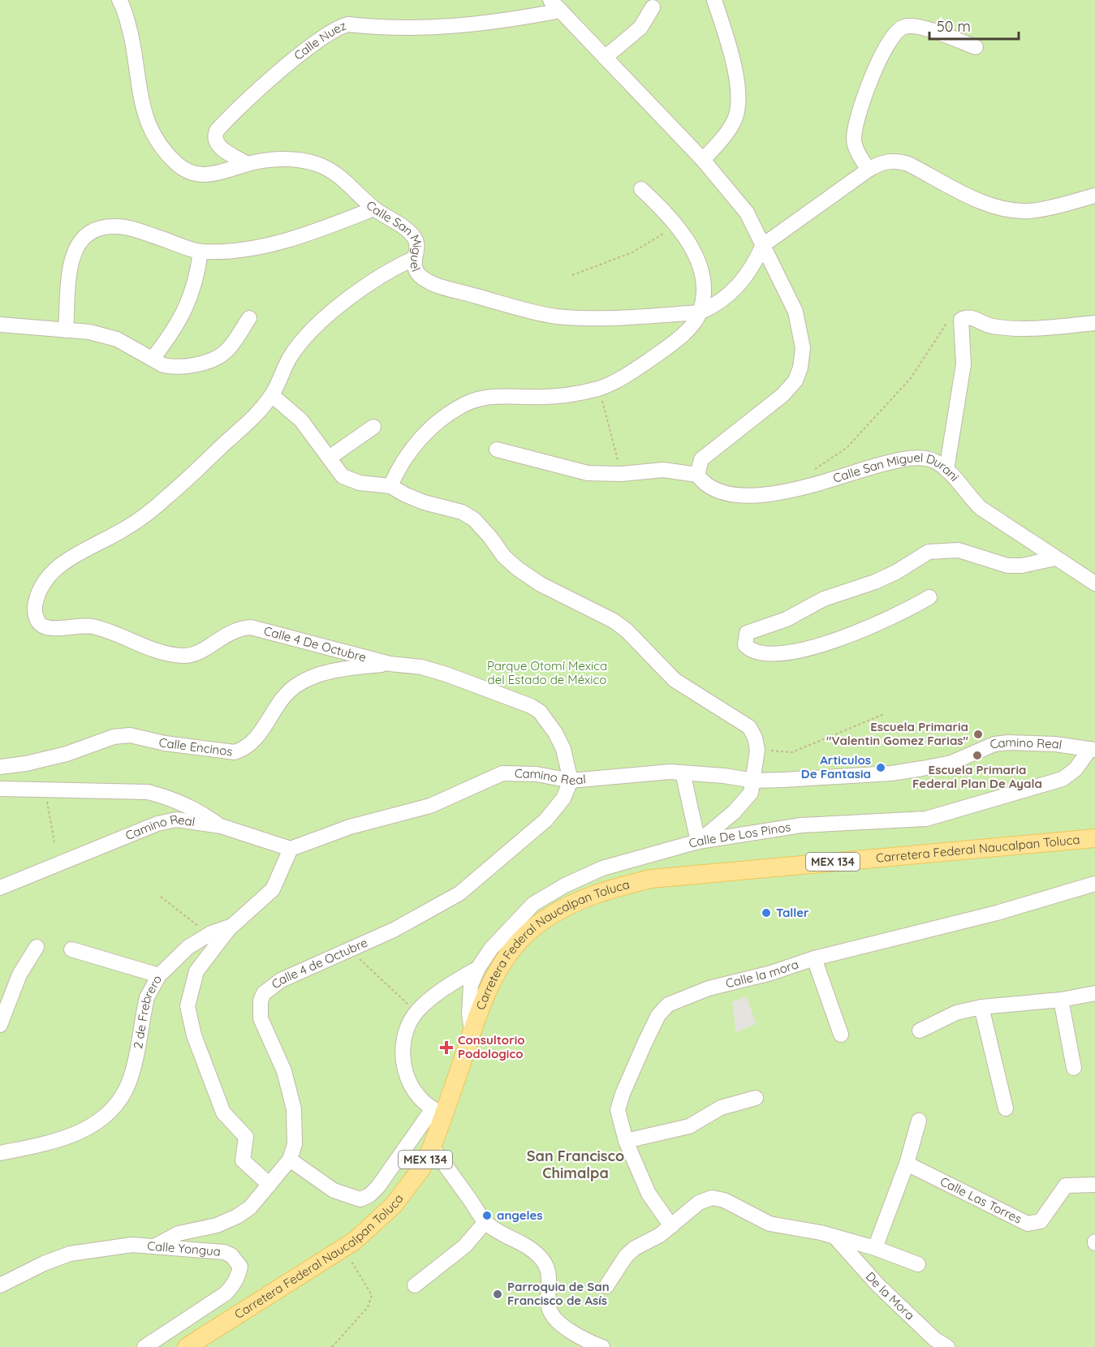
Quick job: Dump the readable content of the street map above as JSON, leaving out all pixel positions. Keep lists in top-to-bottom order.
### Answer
{
  "streets": {
    "main road": ["Carretera Federal Naucalpan Toluca", "MEX 134"],
    "street": [
      "Calle Nuez",
      "Calle San Miguel",
      "Calle San Miguel Durani",
      "Calle 4 De Octubre",
      "Calle Encinos",
      "Camino Real",
      "Calle De Los Pinos",
      "Calle 4 de Octubre",
      "Calle la mora",
      "2 de Frebrero",
      "Calle Las Torres",
      "Calle Yongua",
      "De la Mora"
    ]
  },
  "crossings": [
    ["Calle Nuez", "Calle San Miguel"],
    ["Calle 4 De Octubre", "Calle Encinos"],
    ["Calle 4 De Octubre", "Camino Real"],
    ["Calle 4 De Octubre", "Calle 4 de Octubre"],
    ["Camino Real", "Calle De Los Pinos"],
    ["Camino Real", "Calle 4 de Octubre"],
    ["Camino Real", "2 de Frebrero"],
    ["Calle De Los Pinos", "Carretera Federal Naucalpan Toluca"],
    ["Calle 4 de Octubre", "Calle Yongua"]
  ],
  "districts": ["San Francisco Chimalpa"],
  "parks": ["Parque Otomí Mexica del Estado de México"],
  "places": {
    "other": [
      "Escuela Primaria \"Valentin Gomez Farias\"",
      "Escuela Primaria Federal Plan De Ayala",
      "Articulos De Fantasia",
      "Taller",
      "angeles",
      "Parroquia de San Francisco de Asís"
    ],
    "health": ["Consultorio Podologico"]
  },
  "scale_bar": "50 m"
}
